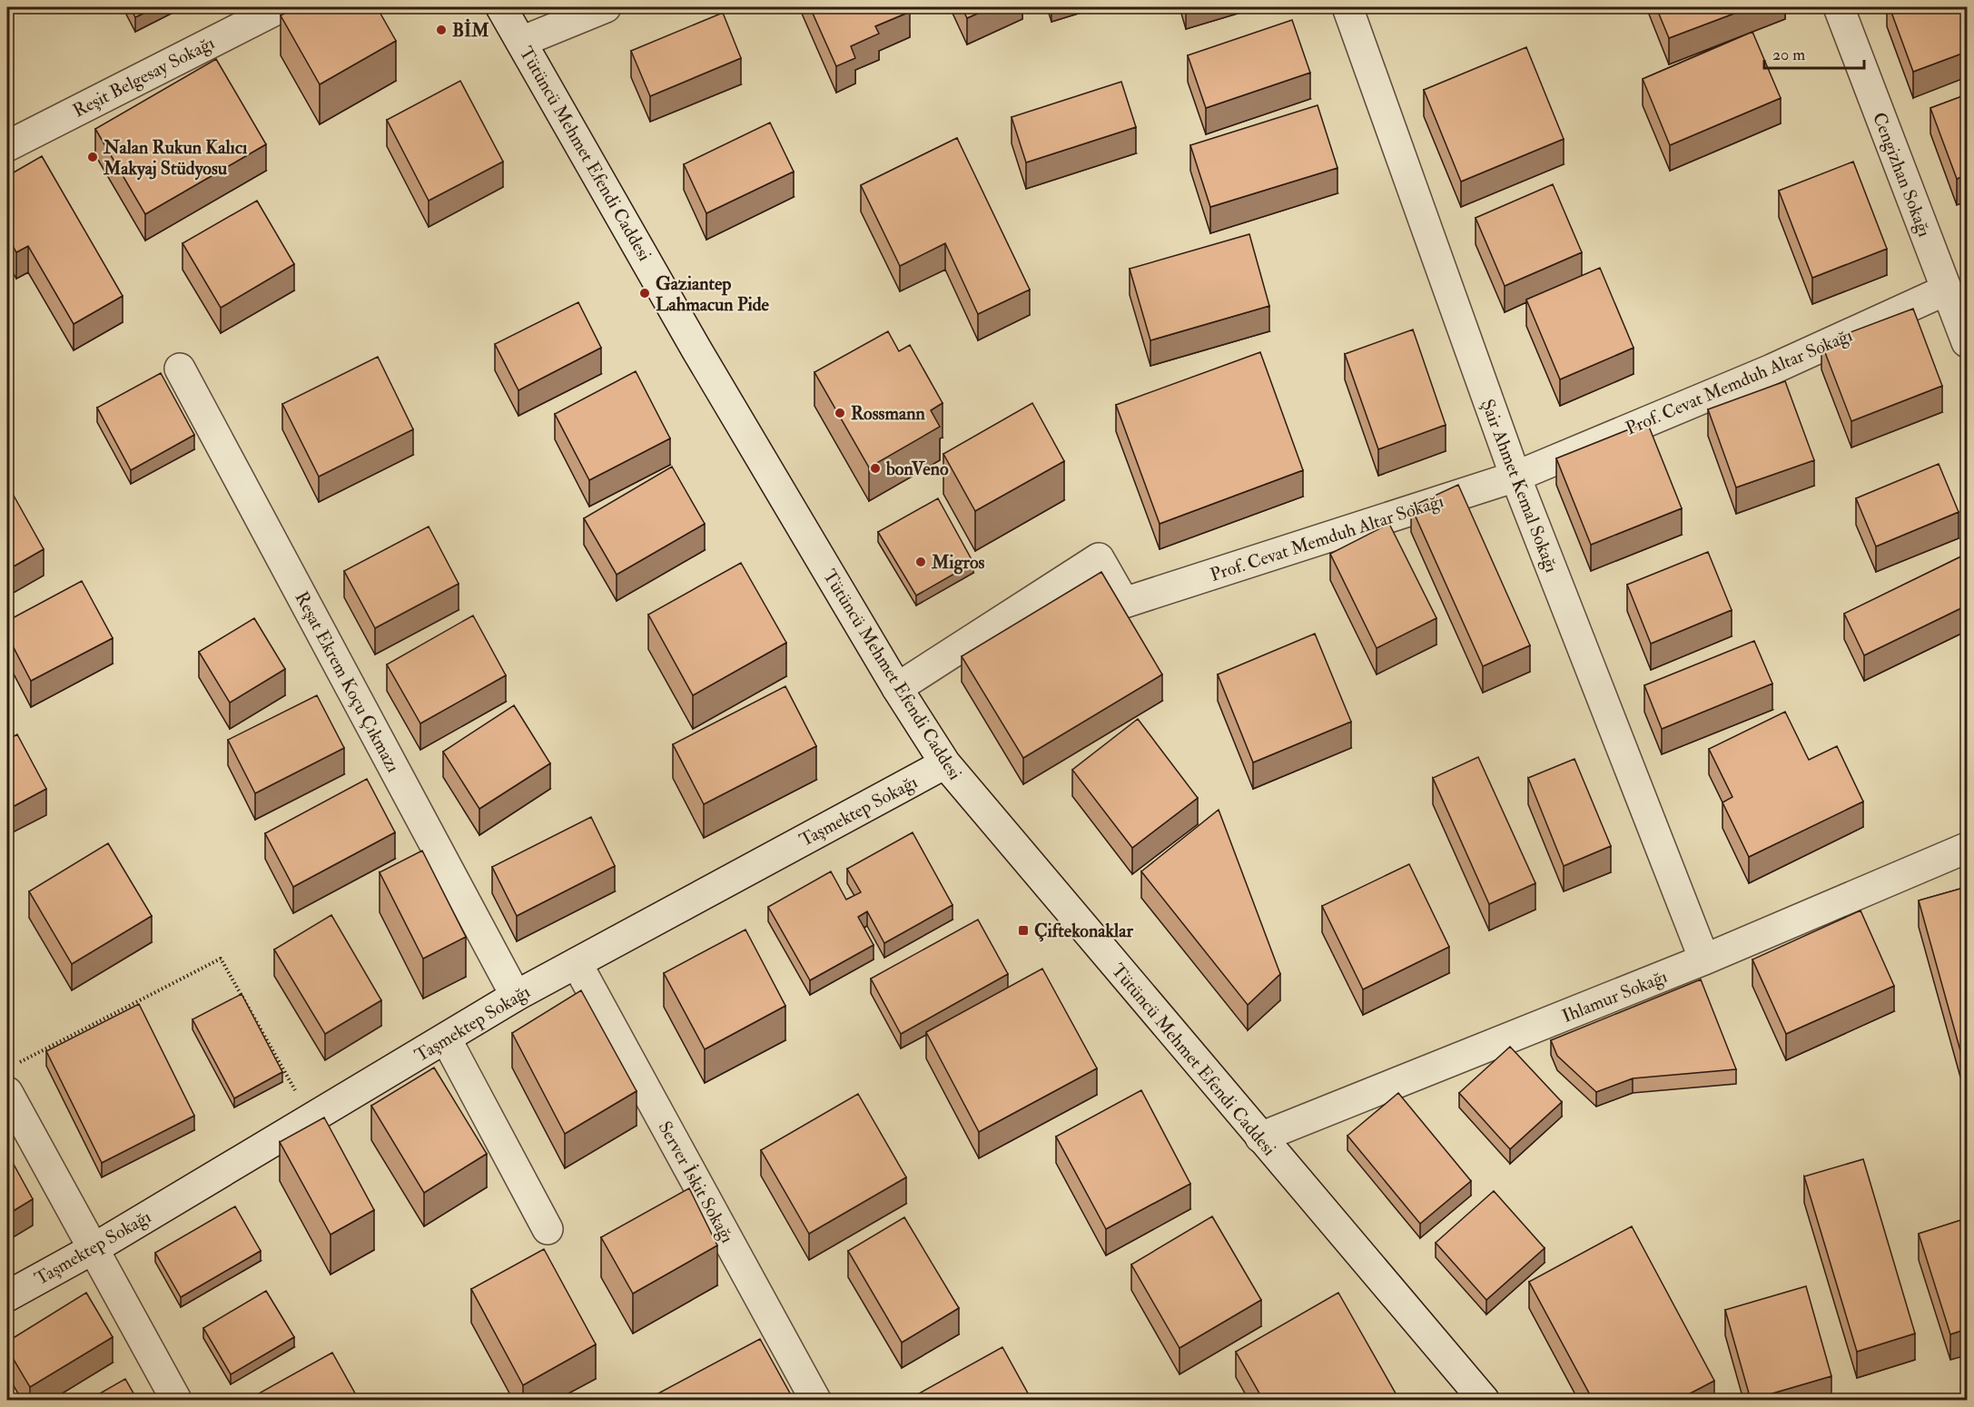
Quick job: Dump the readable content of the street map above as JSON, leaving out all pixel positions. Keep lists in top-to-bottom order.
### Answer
{
  "streets": {
    "street": [
      "Reşit Belgesay Sokağı",
      "Tütüncü Mehmet Efendi Caddesi",
      "Cengizhan Sokağı",
      "Prof. Cevat Memduh Altar Sokağı",
      "Şair Ahmet Kemal Sokağı",
      "Reşat Ekrem Koçu Çıkmazı",
      "Taşmektep Sokağı",
      "Ihlamur Sokağı",
      "Server İskit Sokağı"
    ]
  },
  "crossings": [
    ["Tütüncü Mehmet Efendi Caddesi", "Prof. Cevat Memduh Altar Sokağı"],
    ["Tütüncü Mehmet Efendi Caddesi", "Taşmektep Sokağı"],
    ["Tütüncü Mehmet Efendi Caddesi", "Ihlamur Sokağı"],
    ["Cengizhan Sokağı", "Prof. Cevat Memduh Altar Sokağı"],
    ["Prof. Cevat Memduh Altar Sokağı", "Şair Ahmet Kemal Sokağı"],
    ["Şair Ahmet Kemal Sokağı", "Ihlamur Sokağı"],
    ["Reşat Ekrem Koçu Çıkmazı", "Taşmektep Sokağı"],
    ["Taşmektep Sokağı", "Server İskit Sokağı"]
  ],
  "places": {
    "other": [
      "BİM",
      "Nalan Rukun Kalıcı Makyaj Stüdyosu",
      "Gaziantep Lahmacun Pide",
      "Rossmann",
      "bonVeno",
      "Migros"
    ],
    "transit": ["Çiftekonaklar"]
  },
  "scale_bar": "20 m"
}
